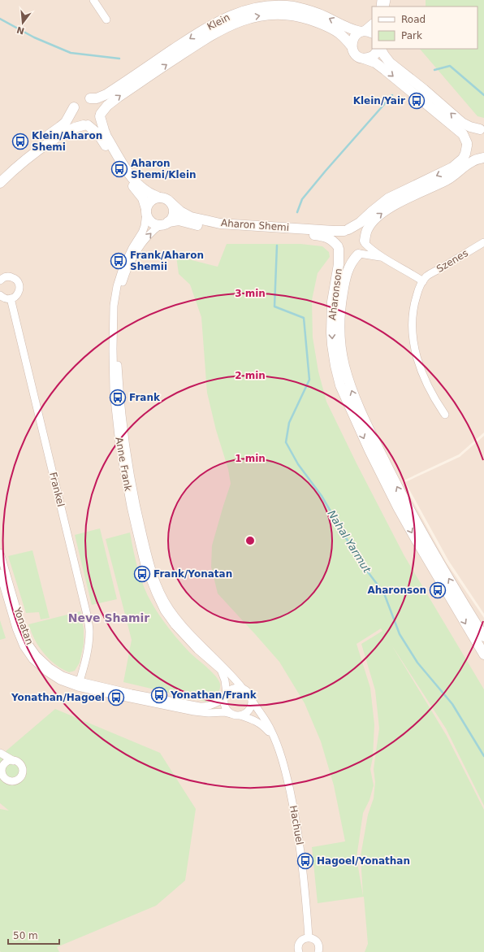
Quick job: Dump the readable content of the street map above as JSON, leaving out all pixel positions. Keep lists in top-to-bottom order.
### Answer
{
  "streets": {
    "street": [
      "Klein",
      "Aharon Shemi",
      "Szenes",
      "Aharonson",
      "Anne Frank",
      "Frankel",
      "Yonatan",
      "Hachuel"
    ]
  },
  "crossings": [
    ["Aharon Shemi", "Aharonson"],
    ["Aharon Shemi", "Anne Frank"],
    ["Anne Frank", "Yonatan"],
    ["Anne Frank", "Hachuel"],
    ["Frankel", "Yonatan"],
    ["Yonatan", "Hachuel"]
  ],
  "districts": ["Neve Shamir"],
  "water": ["Nahal Yarmut"],
  "places": {
    "bus stop": [
      "Klein/Yair",
      "Klein/Aharon Shemi",
      "Aharon Shemi/Klein",
      "Frank/Aharon Shemii",
      "Frank",
      "Frank/Yonatan",
      "Aharonson",
      "Yonathan/Frank",
      "Yonathan/Hagoel",
      "Hagoel/Yonathan"
    ]
  },
  "legend": ["Road", "Park"],
  "scale_bar": "50 m",
  "north": "bottom",
  "rings": ["3 min", "2 min", "1 min"]
}
